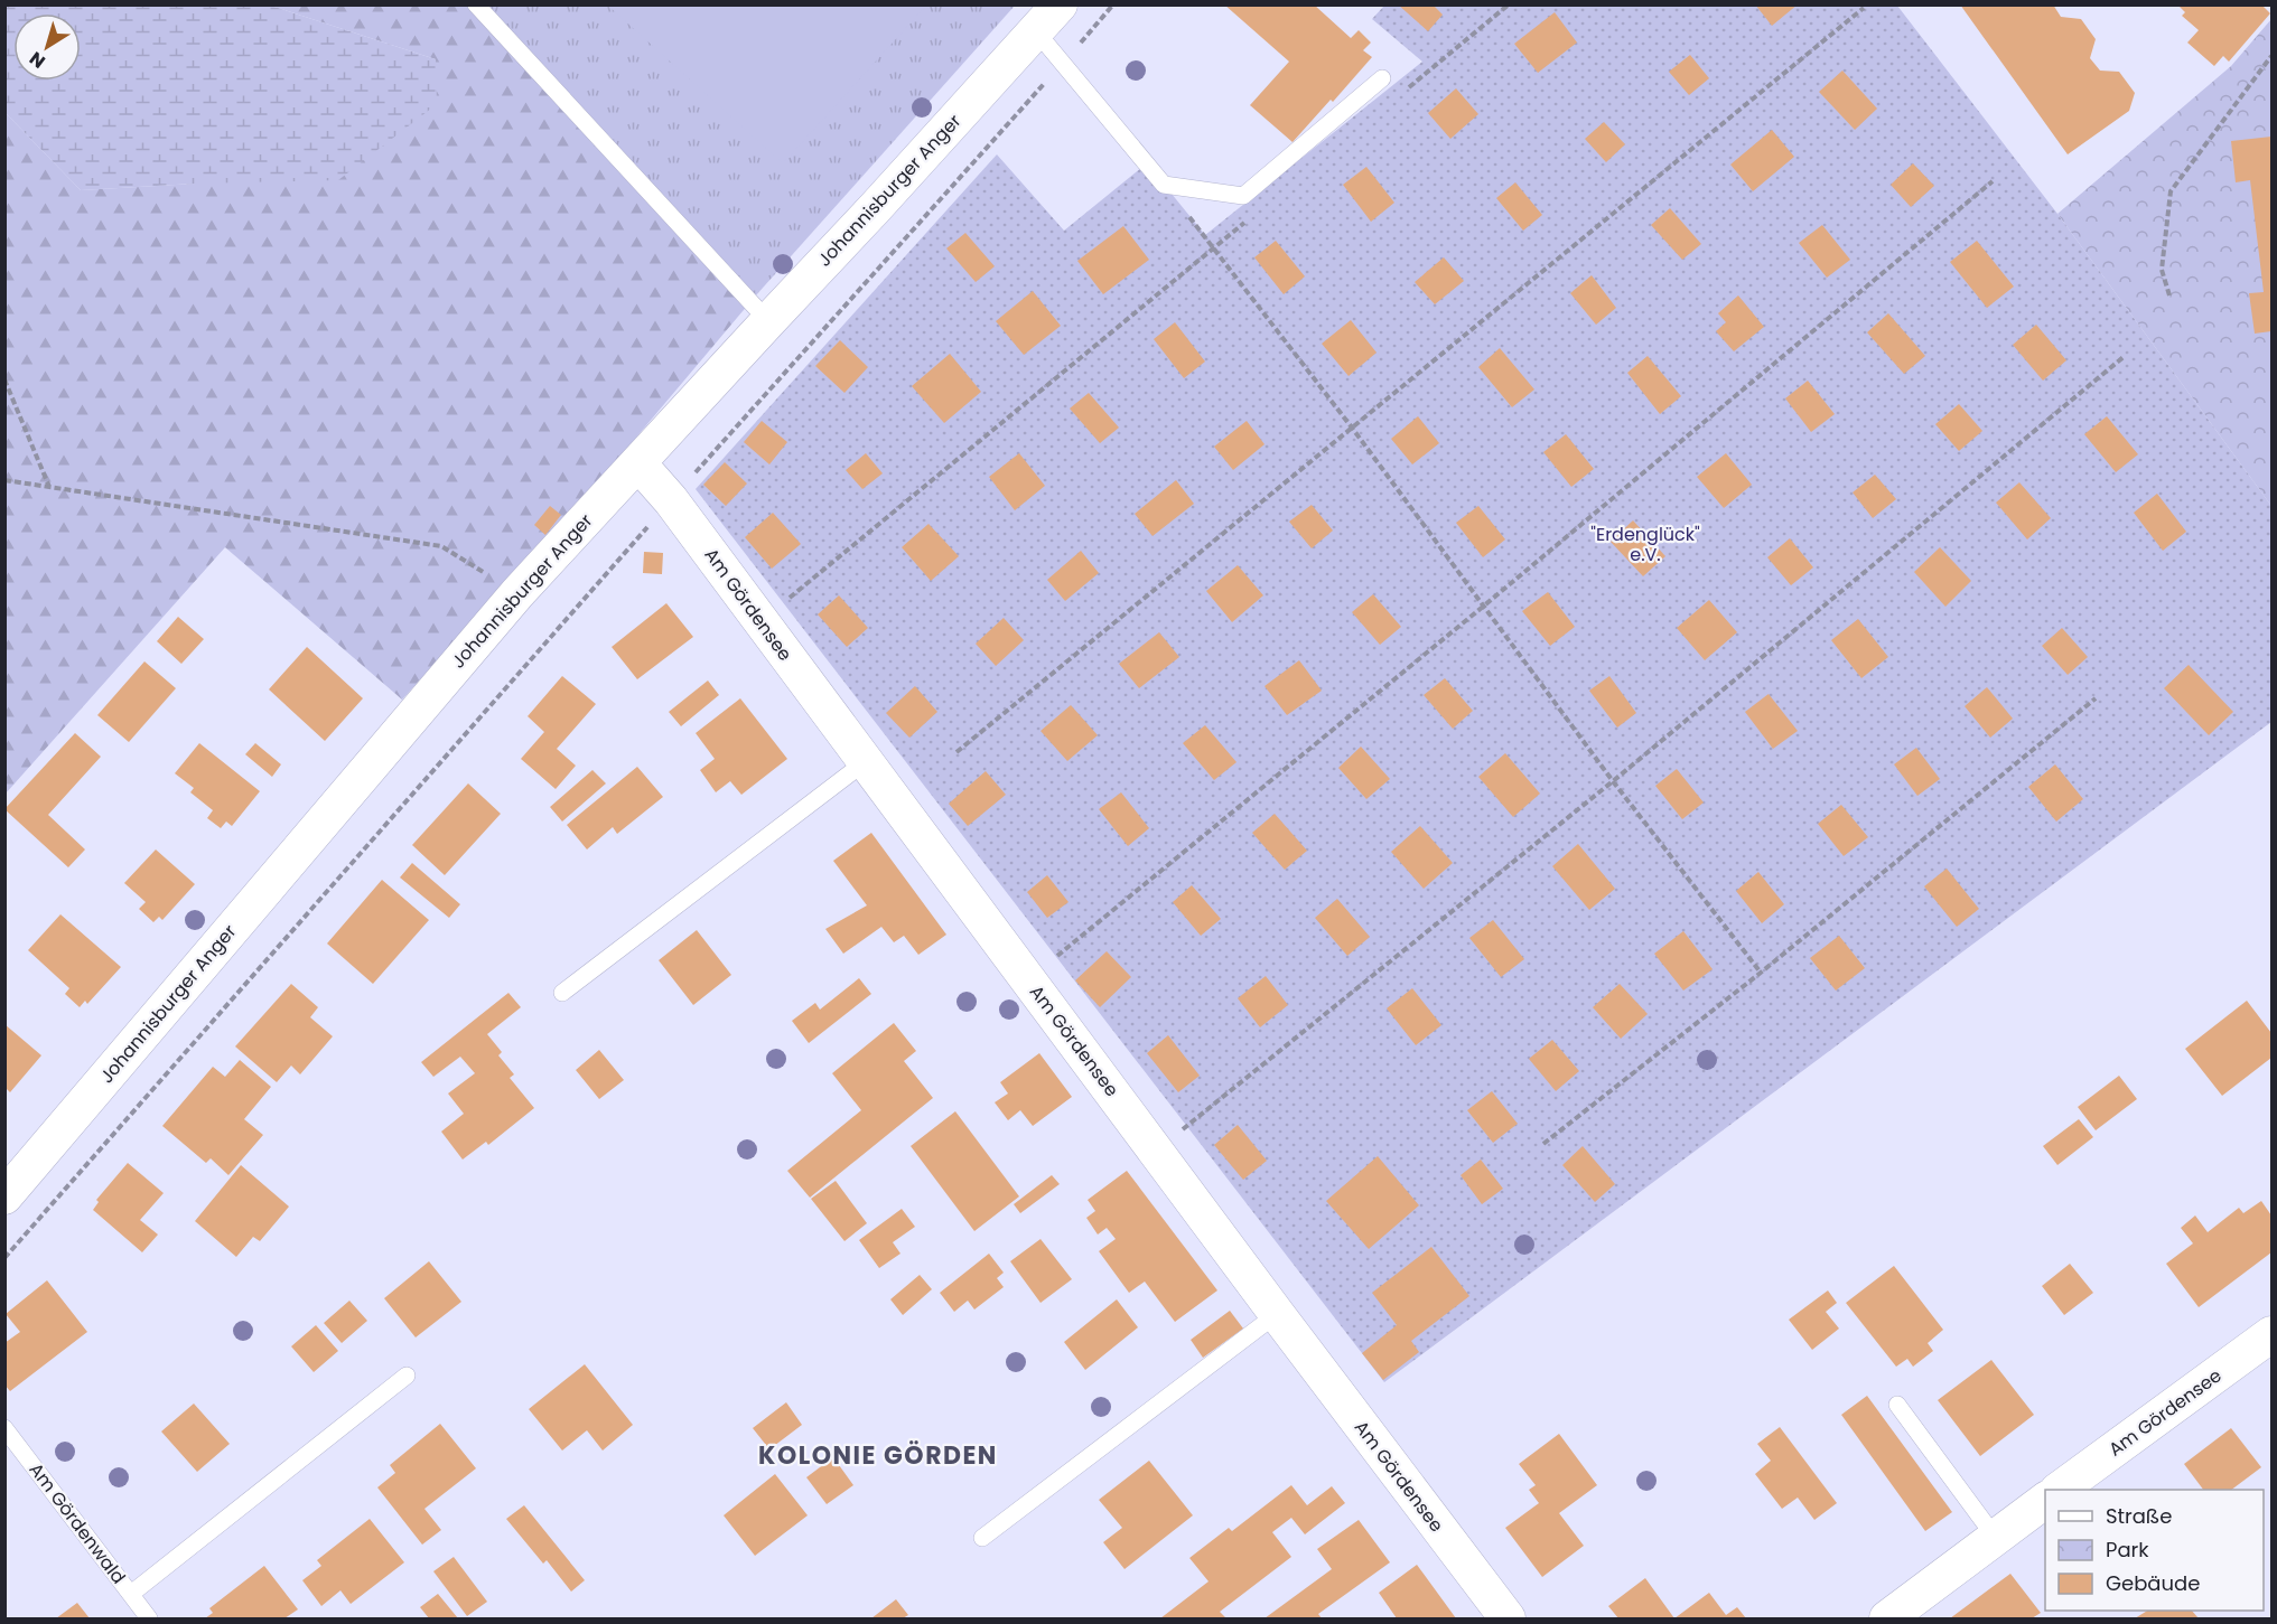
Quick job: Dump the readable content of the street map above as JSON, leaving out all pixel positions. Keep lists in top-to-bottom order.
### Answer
{
  "streets": {
    "street": ["Johannisburger Anger", "Am Gördensee"],
    "lane": ["Am Gördenwald"]
  },
  "crossings": [
    ["Johannisburger Anger", "Am Gördensee"]
  ],
  "districts": ["KOLONIE GÖRDEN"],
  "parks": ["\"Erdenglück\" e.V."],
  "legend": ["Straße", "Park", "Gebäude"],
  "north": "bottom left"
}
